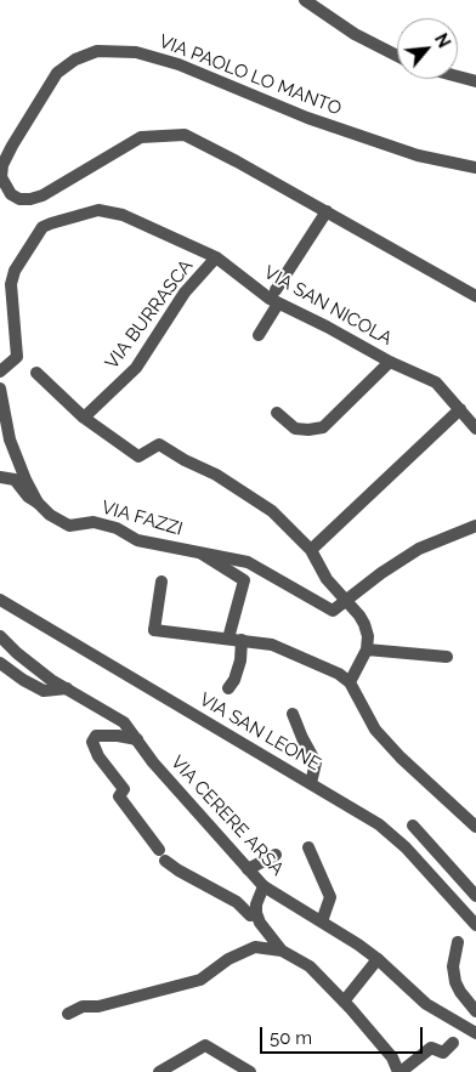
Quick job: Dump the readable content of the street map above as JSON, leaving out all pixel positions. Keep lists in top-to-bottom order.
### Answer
{
  "streets": {
    "street": [
      "VIA PAOLO LO MANTO",
      "VIA SAN NICOLA",
      "VIA BURRASCA",
      "VIA FAZZI",
      "VIA SAN LEONE",
      "VIA CERERE ARSA"
    ]
  },
  "crossings": [
    ["VIA SAN NICOLA", "VIA BURRASCA"]
  ],
  "scale_bar": "50 m",
  "north": "top right"
}
